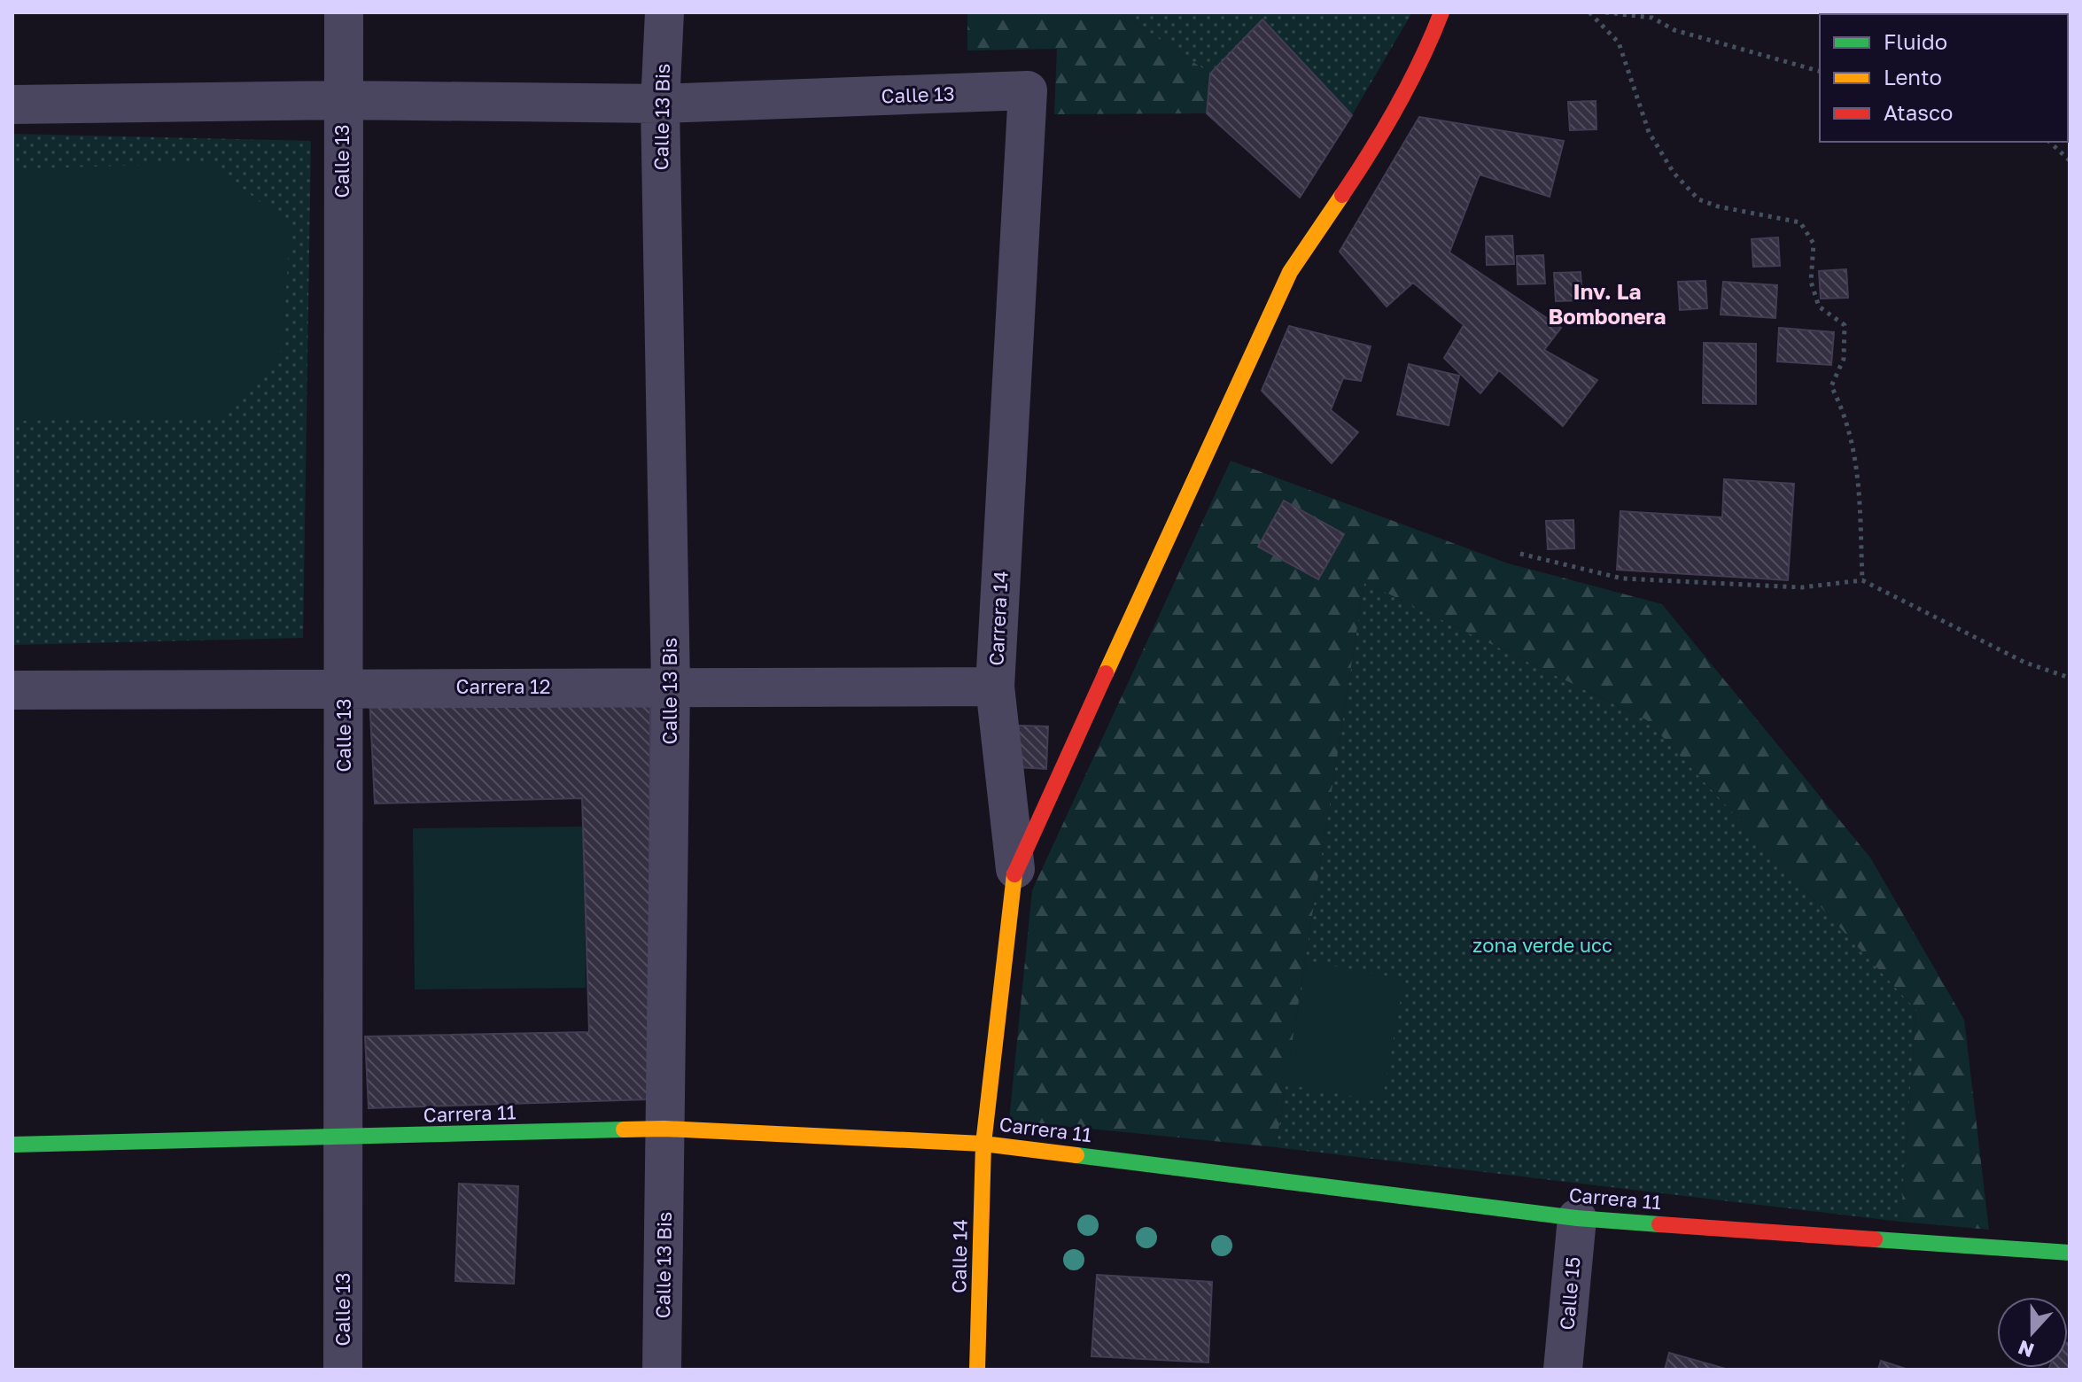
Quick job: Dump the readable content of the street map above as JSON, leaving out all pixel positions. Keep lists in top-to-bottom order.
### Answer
{
  "streets": {
    "street": [
      "Calle 13",
      "Calle 13 Bis",
      "Carrera 14",
      "Carrera 12",
      "Carrera 11",
      "Calle 14",
      "Calle 15"
    ]
  },
  "crossings": [
    ["Calle 13", "Calle 13 Bis"],
    ["Calle 13", "Carrera 14"],
    ["Calle 13", "Carrera 12"],
    ["Calle 13", "Carrera 11"],
    ["Calle 13 Bis", "Carrera 12"],
    ["Calle 13 Bis", "Carrera 11"],
    ["Carrera 14", "Carrera 12"],
    ["Carrera 14", "Carrera 11"],
    ["Carrera 14", "Calle 14"],
    ["Carrera 11", "Calle 14"],
    ["Carrera 11", "Calle 15"]
  ],
  "districts": ["Inv. La Bombonera"],
  "parks": ["zona verde ucc"],
  "legend": ["Fluido", "Lento", "Atasco"],
  "north": "bottom"
}
